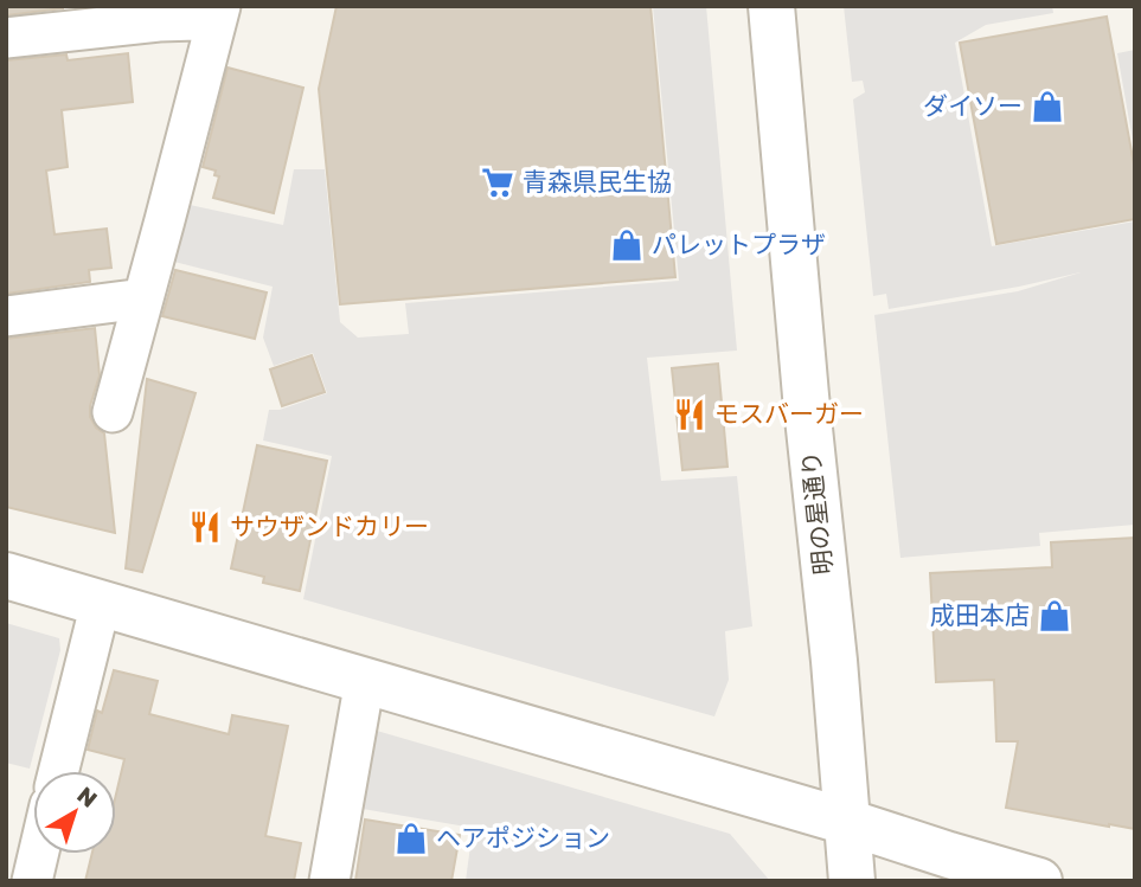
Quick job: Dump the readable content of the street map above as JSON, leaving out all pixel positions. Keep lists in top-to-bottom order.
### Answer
{
  "streets": {
    "street": ["明の星通り"]
  },
  "places": {
    "shop": [
      "ダイソー",
      "パレットプラザ",
      "成田本店",
      "ヘアポジション"
    ],
    "supermarket": ["青森県民生協"],
    "restaurant": ["モスバーガー", "サウザンドカリー"]
  },
  "north": "top right"
}
